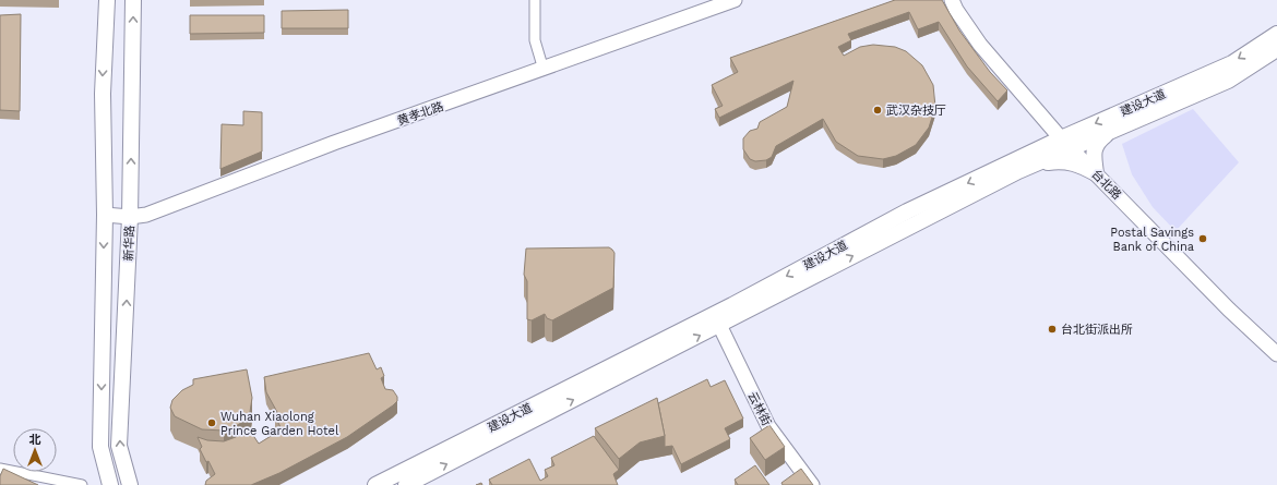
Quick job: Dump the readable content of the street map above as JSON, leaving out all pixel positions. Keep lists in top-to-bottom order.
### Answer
{
  "streets": {
    "main road": ["建设大道", "新华路"],
    "street": ["黄孝北路", "台北路", "云林街"]
  },
  "crossings": [
    ["建设大道", "台北路"],
    ["建设大道", "云林街"],
    ["黄孝北路", "新华路"]
  ],
  "places": [
    "武汉杂技厅",
    "Postal Savings Bank of China",
    "台北街派出所",
    "Wuhan Xiaolong Prince Garden Hotel"
  ],
  "north": "top"
}
